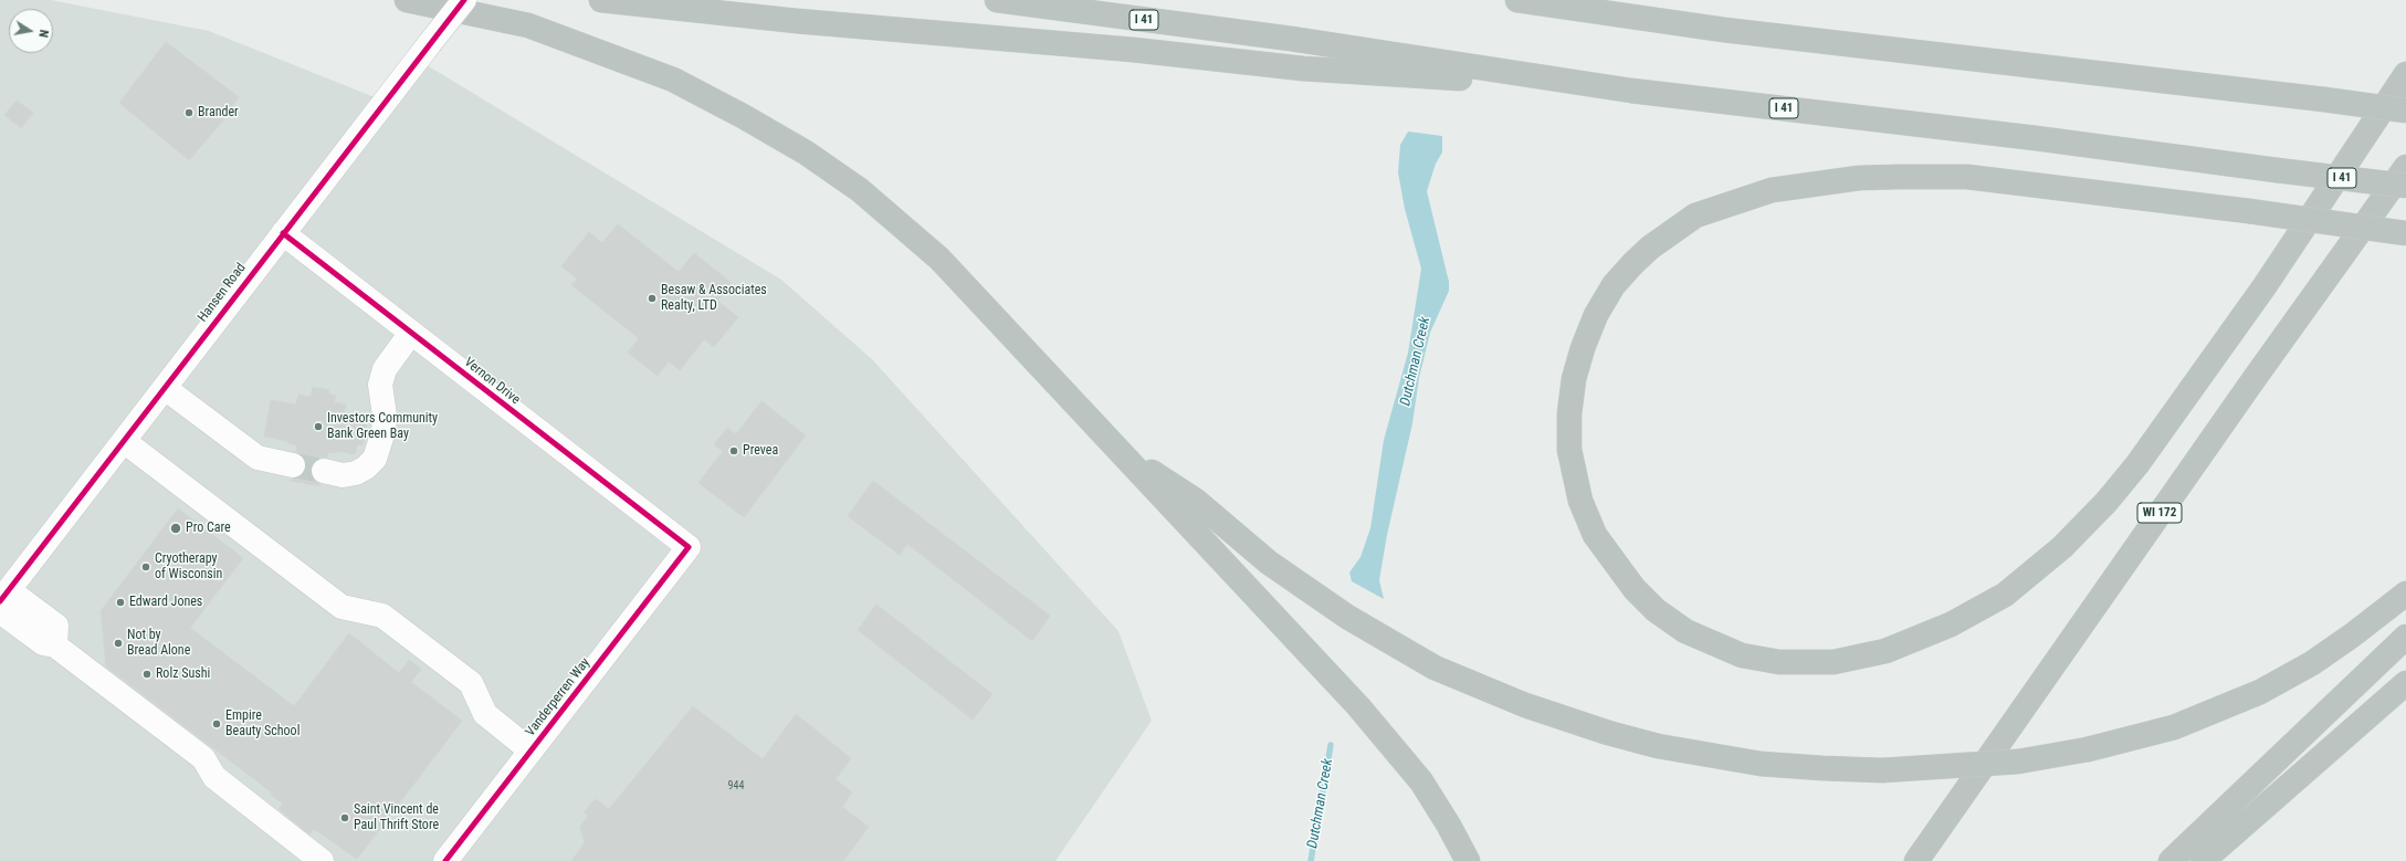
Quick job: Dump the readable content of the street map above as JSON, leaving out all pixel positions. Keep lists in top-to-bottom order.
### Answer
{
  "streets": {
    "highway": ["I 41", "WI 172"],
    "street": ["Hansen Road", "Vernon Drive", "Vanderperren Way"]
  },
  "crossings": [
    ["Hansen Road", "Vernon Drive"],
    ["Vernon Drive", "Vanderperren Way"]
  ],
  "water": ["Dutchman Creek"],
  "places": [
    "Brander",
    "Besaw & Associates Realty, LTD",
    "Investors Community Bank Green Bay",
    "Prevea",
    "Pro Care",
    "Cryotherapy of Wisconsin",
    "Edward Jones",
    "Not by Bread Alone",
    "Rolz Sushi",
    "Empire Beauty School",
    "Saint Vincent de Paul Thrift Store"
  ],
  "house_numbers": ["944"],
  "north": "right"
}
